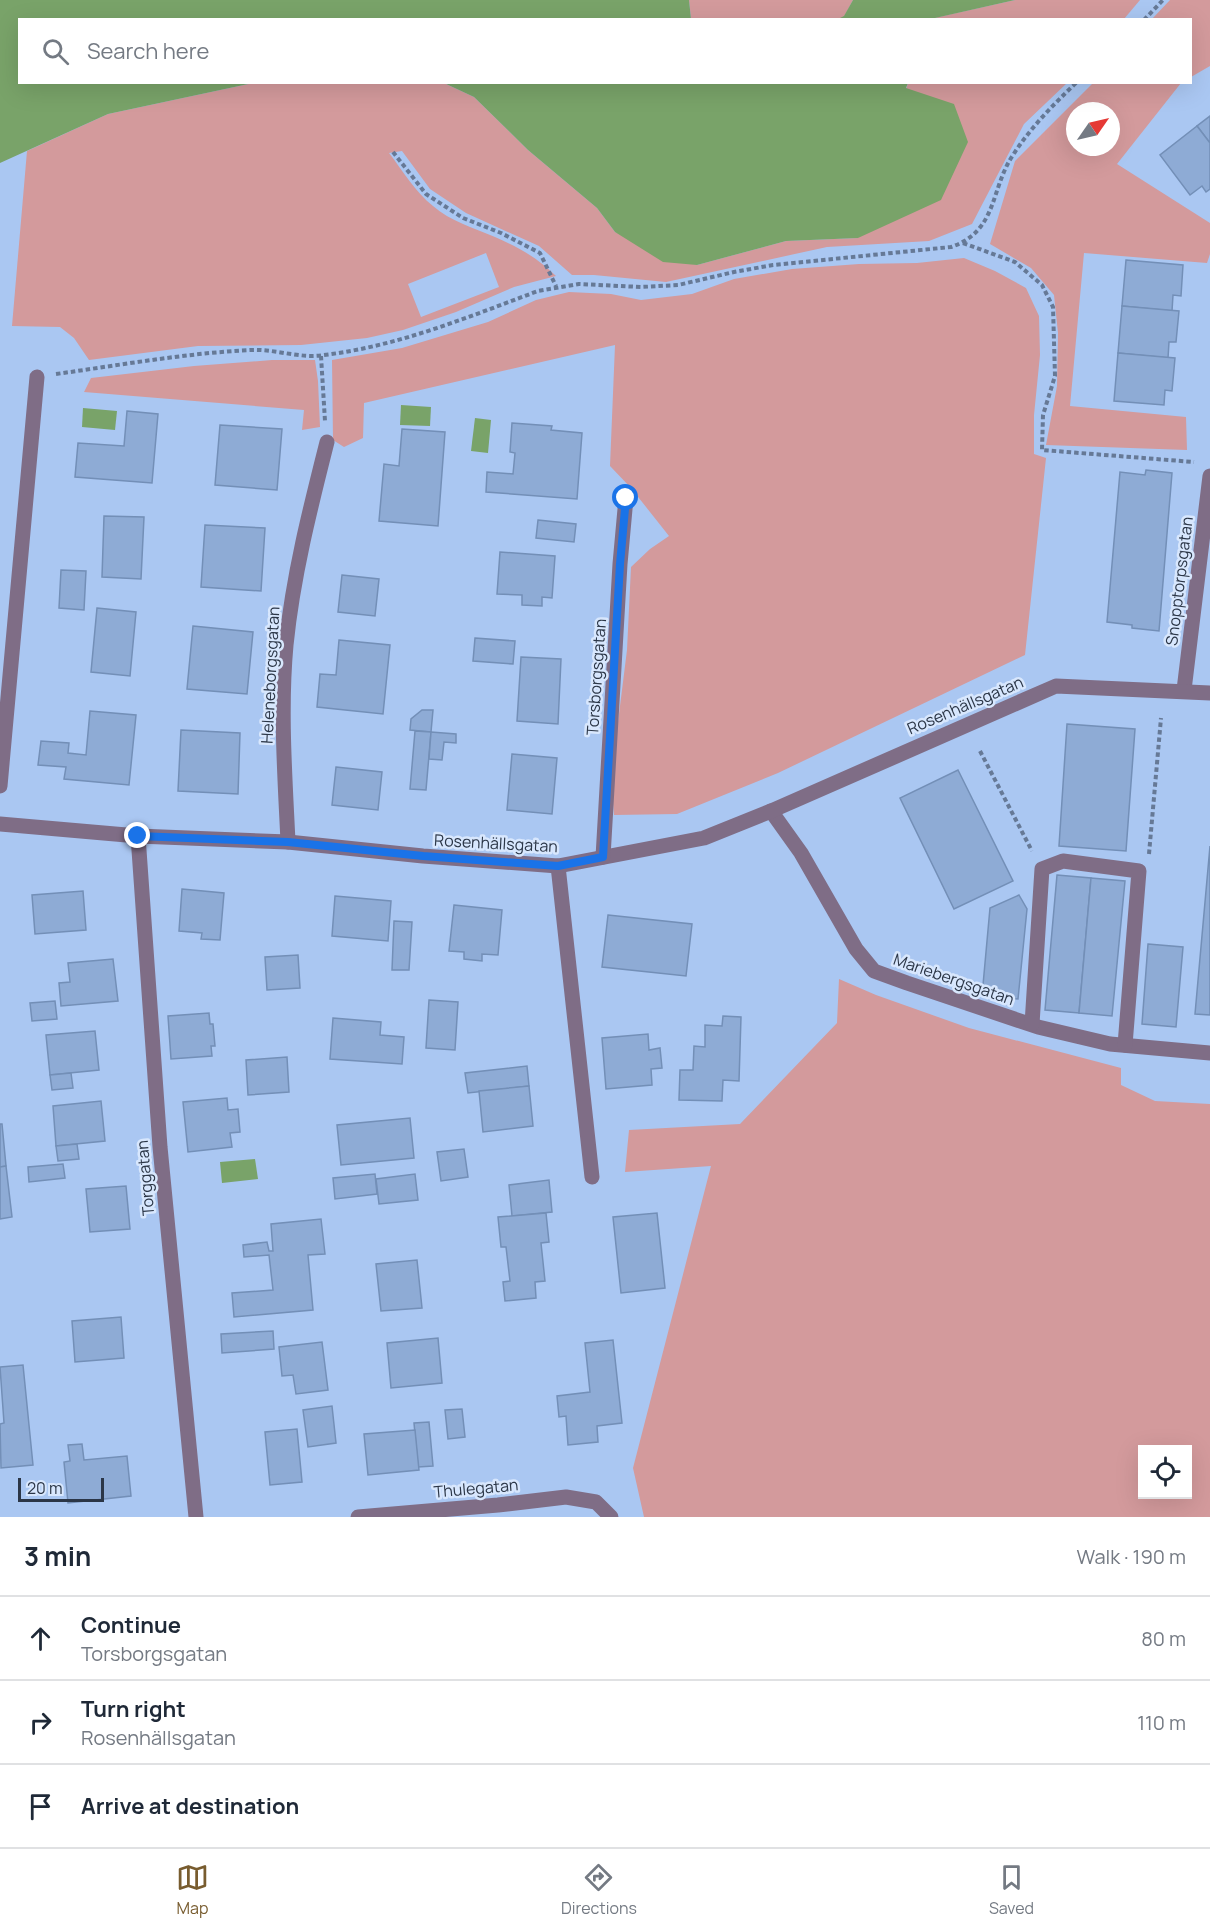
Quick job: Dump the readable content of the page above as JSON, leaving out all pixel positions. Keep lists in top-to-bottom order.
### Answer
{
  "streets": {
    "street": [
      "Snopptorpsgatan",
      "Heleneborgsgatan",
      "Torsborgsgatan",
      "Rosenhällsgatan",
      "Mariebergsgatan",
      "Torggatan",
      "Thulegatan"
    ]
  },
  "crossings": [
    ["Snopptorpsgatan", "Rosenhällsgatan"],
    ["Heleneborgsgatan", "Rosenhällsgatan"],
    ["Torsborgsgatan", "Rosenhällsgatan"],
    ["Rosenhällsgatan", "Mariebergsgatan"],
    ["Rosenhällsgatan", "Torggatan"]
  ],
  "scale_bar": "20 m",
  "north": "top right",
  "page": {
    "search": "Search here",
    "scale": "20 m",
    "heading": ["3 min", "Walk · 190 m"],
    "list": [
      ["Continue", "Torsborgsgatan", "80 m"],
      ["Turn right", "Rosenhällsgatan", "110 m"],
      "Arrive at destination"
    ],
    "nav": ["Map", "Directions", "Saved"]
  }
}
